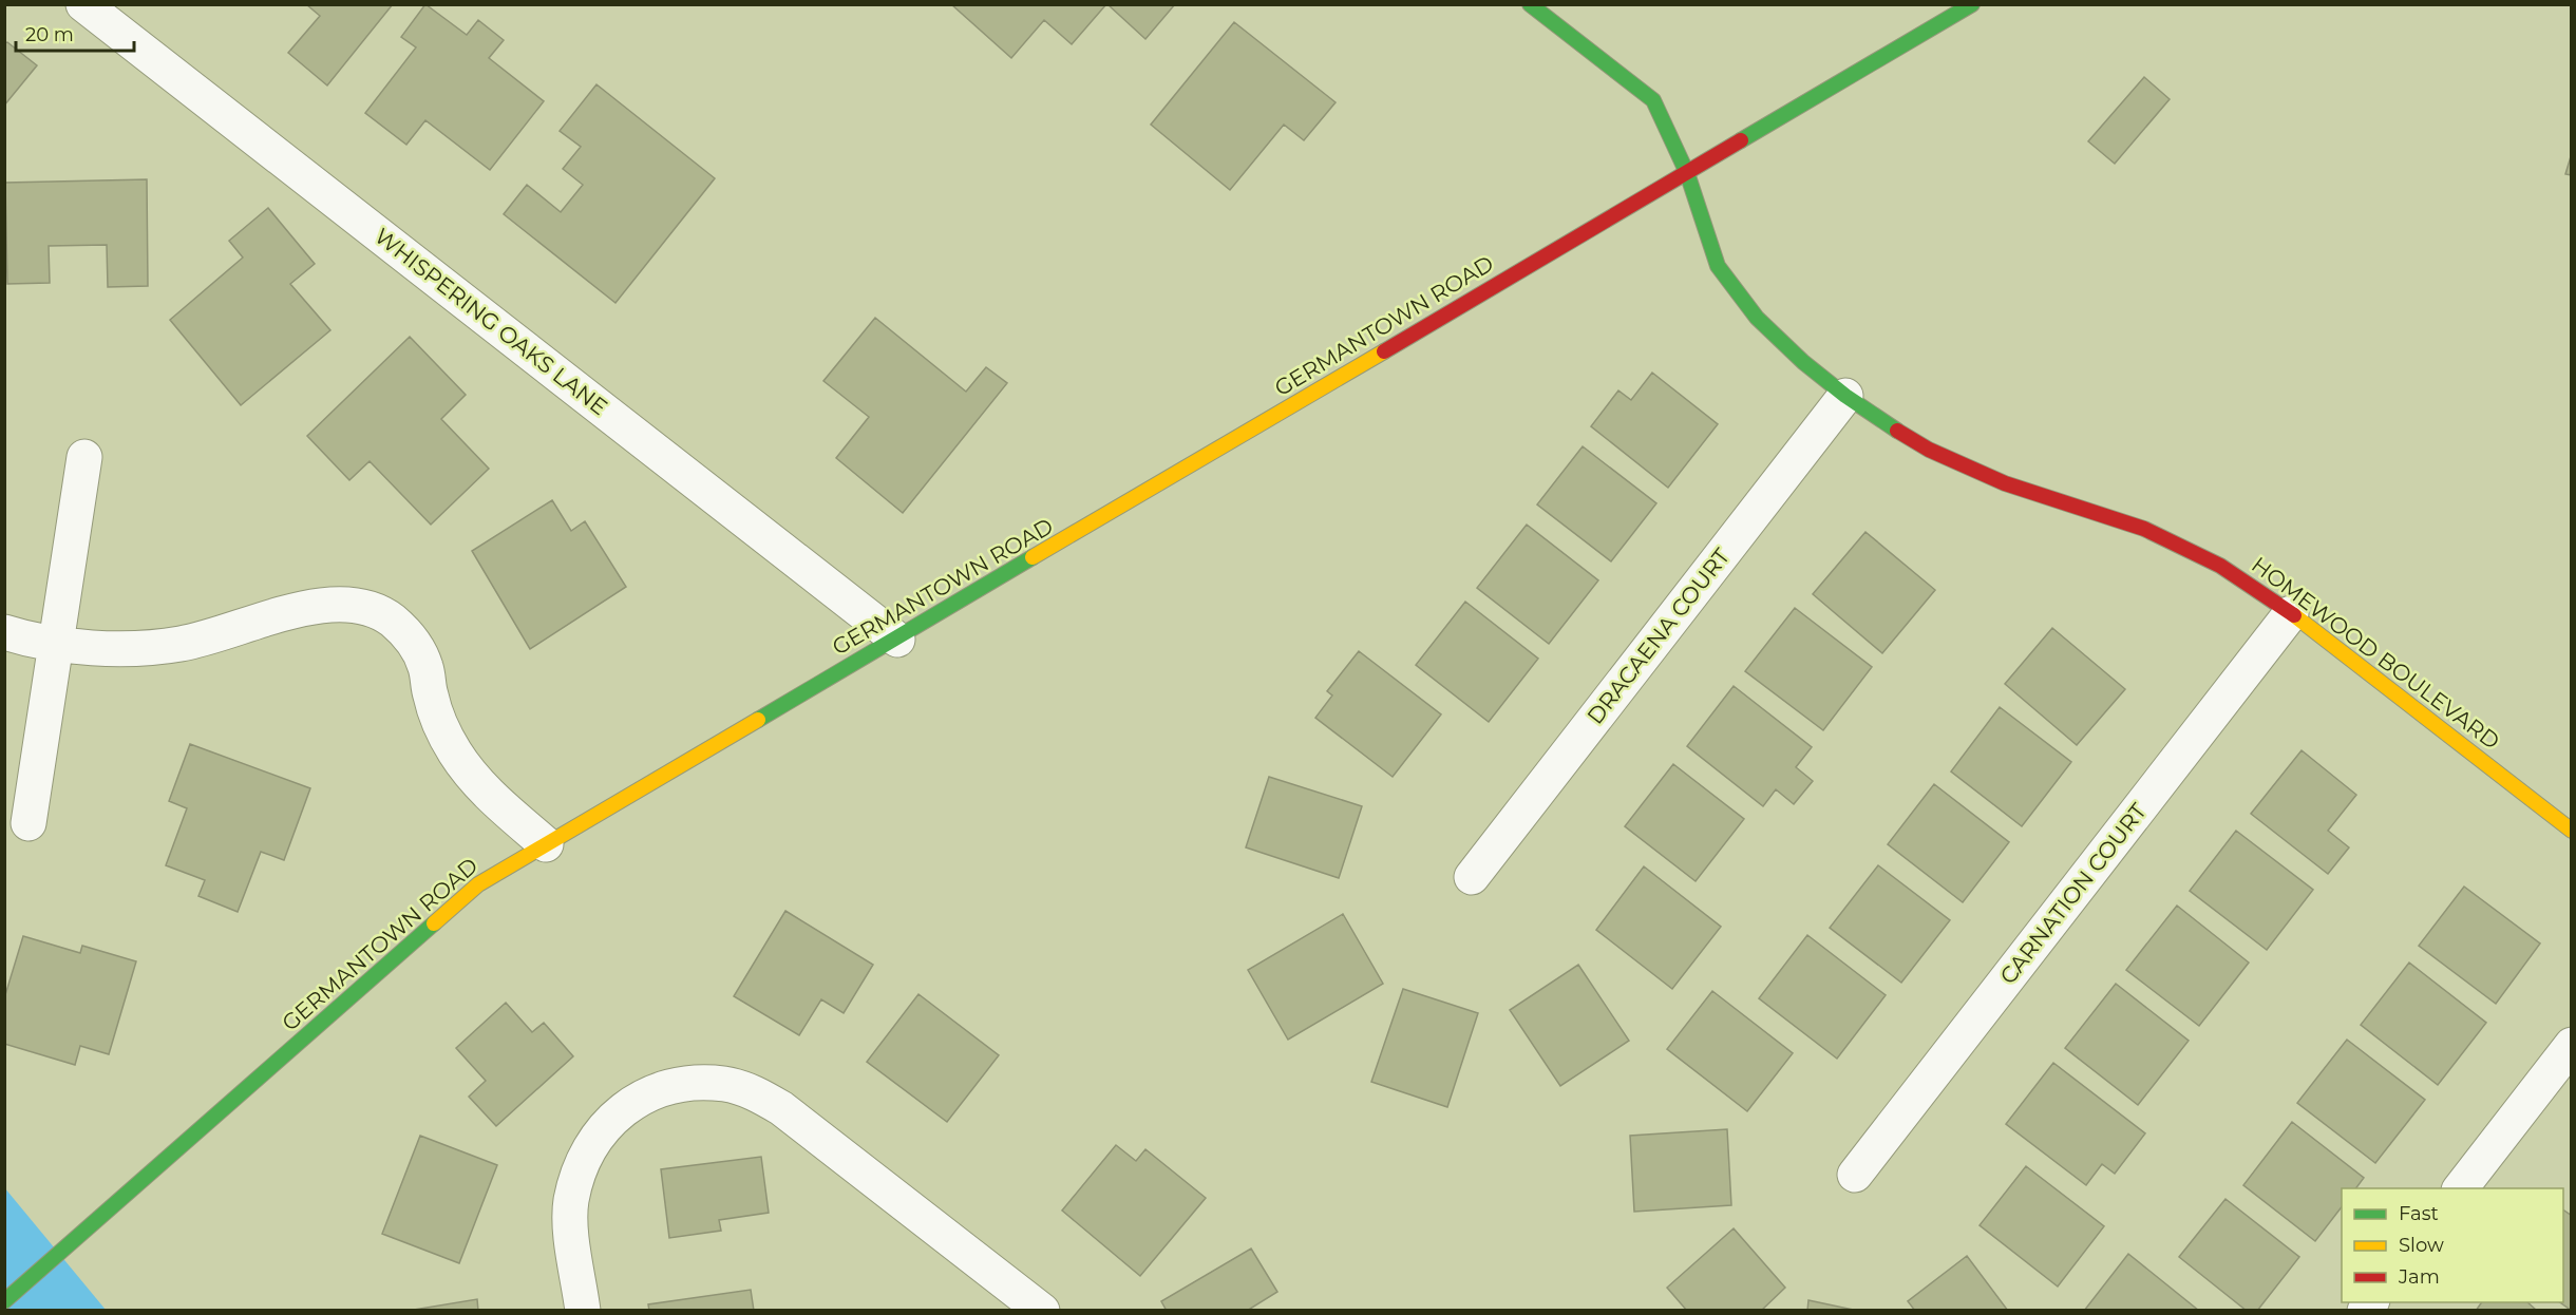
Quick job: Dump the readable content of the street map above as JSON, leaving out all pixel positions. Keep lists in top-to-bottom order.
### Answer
{
  "streets": {
    "street": [
      "WHISPERING OAKS LANE",
      "GERMANTOWN ROAD",
      "DRACAENA COURT",
      "HOMEWOOD BOULEVARD",
      "CARNATION COURT"
    ]
  },
  "crossings": [
    ["WHISPERING OAKS LANE", "GERMANTOWN ROAD"],
    ["GERMANTOWN ROAD", "HOMEWOOD BOULEVARD"],
    ["DRACAENA COURT", "HOMEWOOD BOULEVARD"],
    ["HOMEWOOD BOULEVARD", "CARNATION COURT"]
  ],
  "legend": ["Fast", "Slow", "Jam"],
  "scale_bar": "20 m"
}
